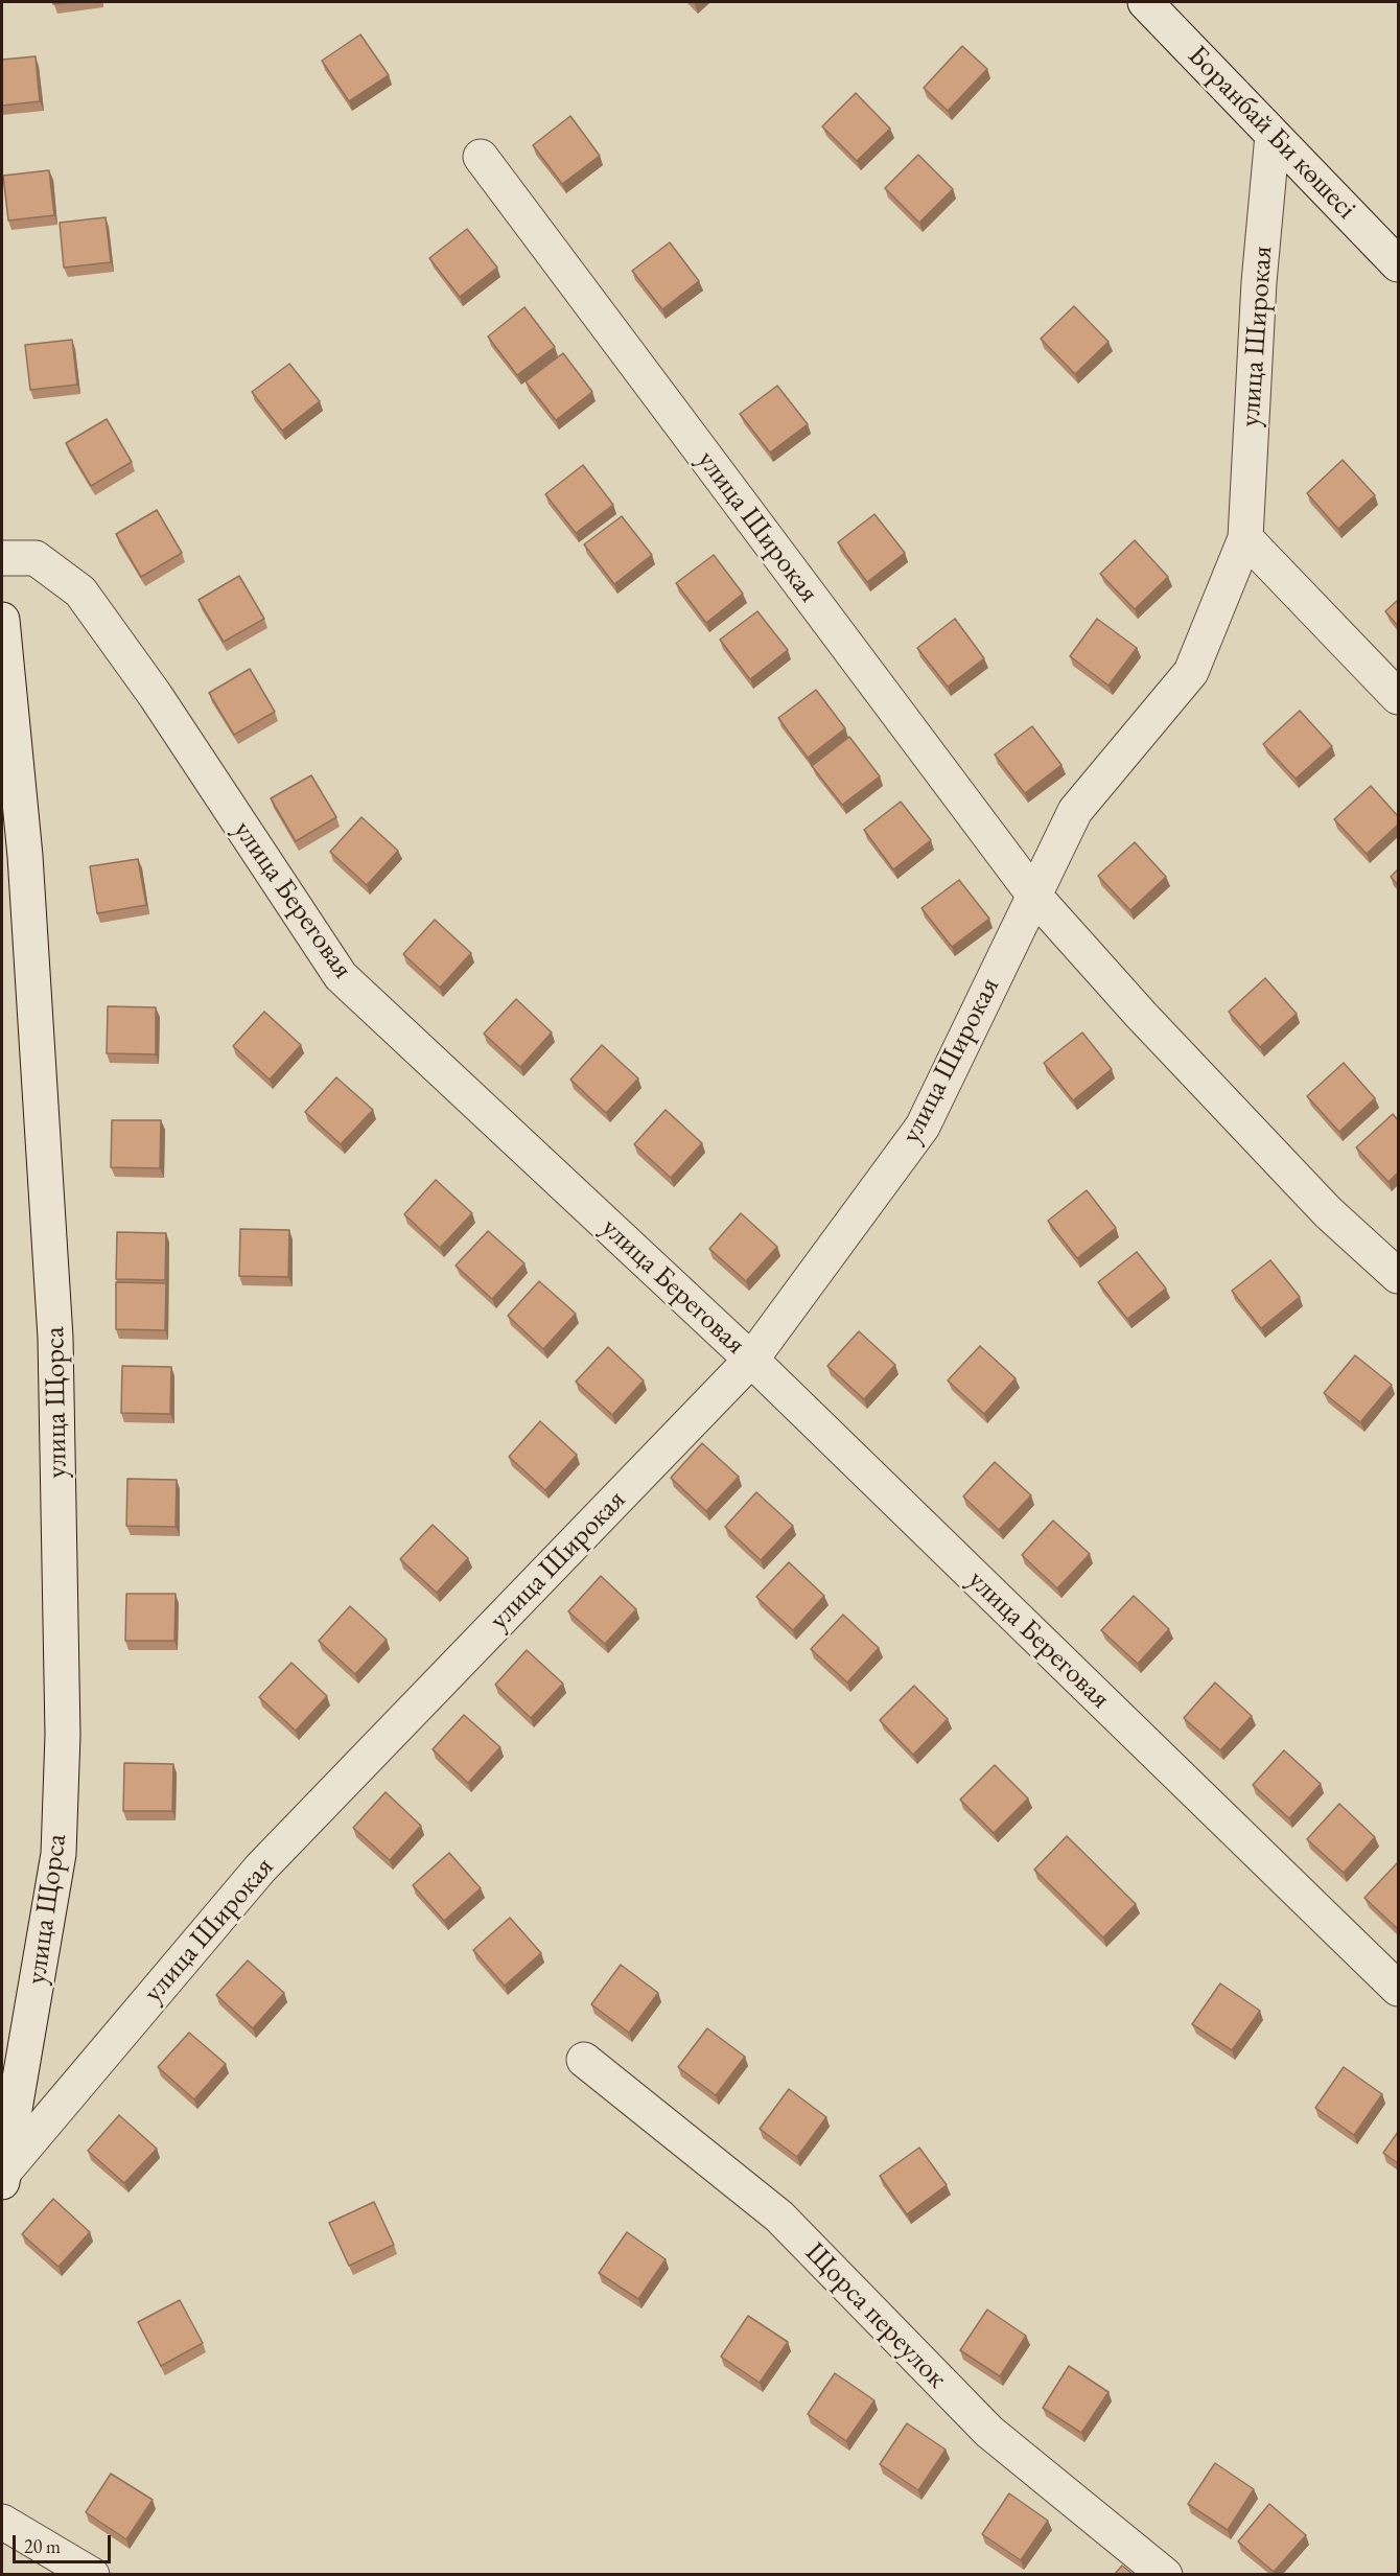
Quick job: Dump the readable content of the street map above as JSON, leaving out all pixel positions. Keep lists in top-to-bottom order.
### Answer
{
  "streets": {
    "street": [
      "Боранбай Би көшесі",
      "улица Широкая",
      "улица Береговая",
      "улица Щорса",
      "Щорса переулок"
    ]
  },
  "crossings": [
    ["Боранбай Би көшесі", "улица Широкая"],
    ["улица Широкая", "улица Береговая"],
    ["улица Широкая", "улица Щорса"]
  ],
  "scale_bar": "20 m"
}
